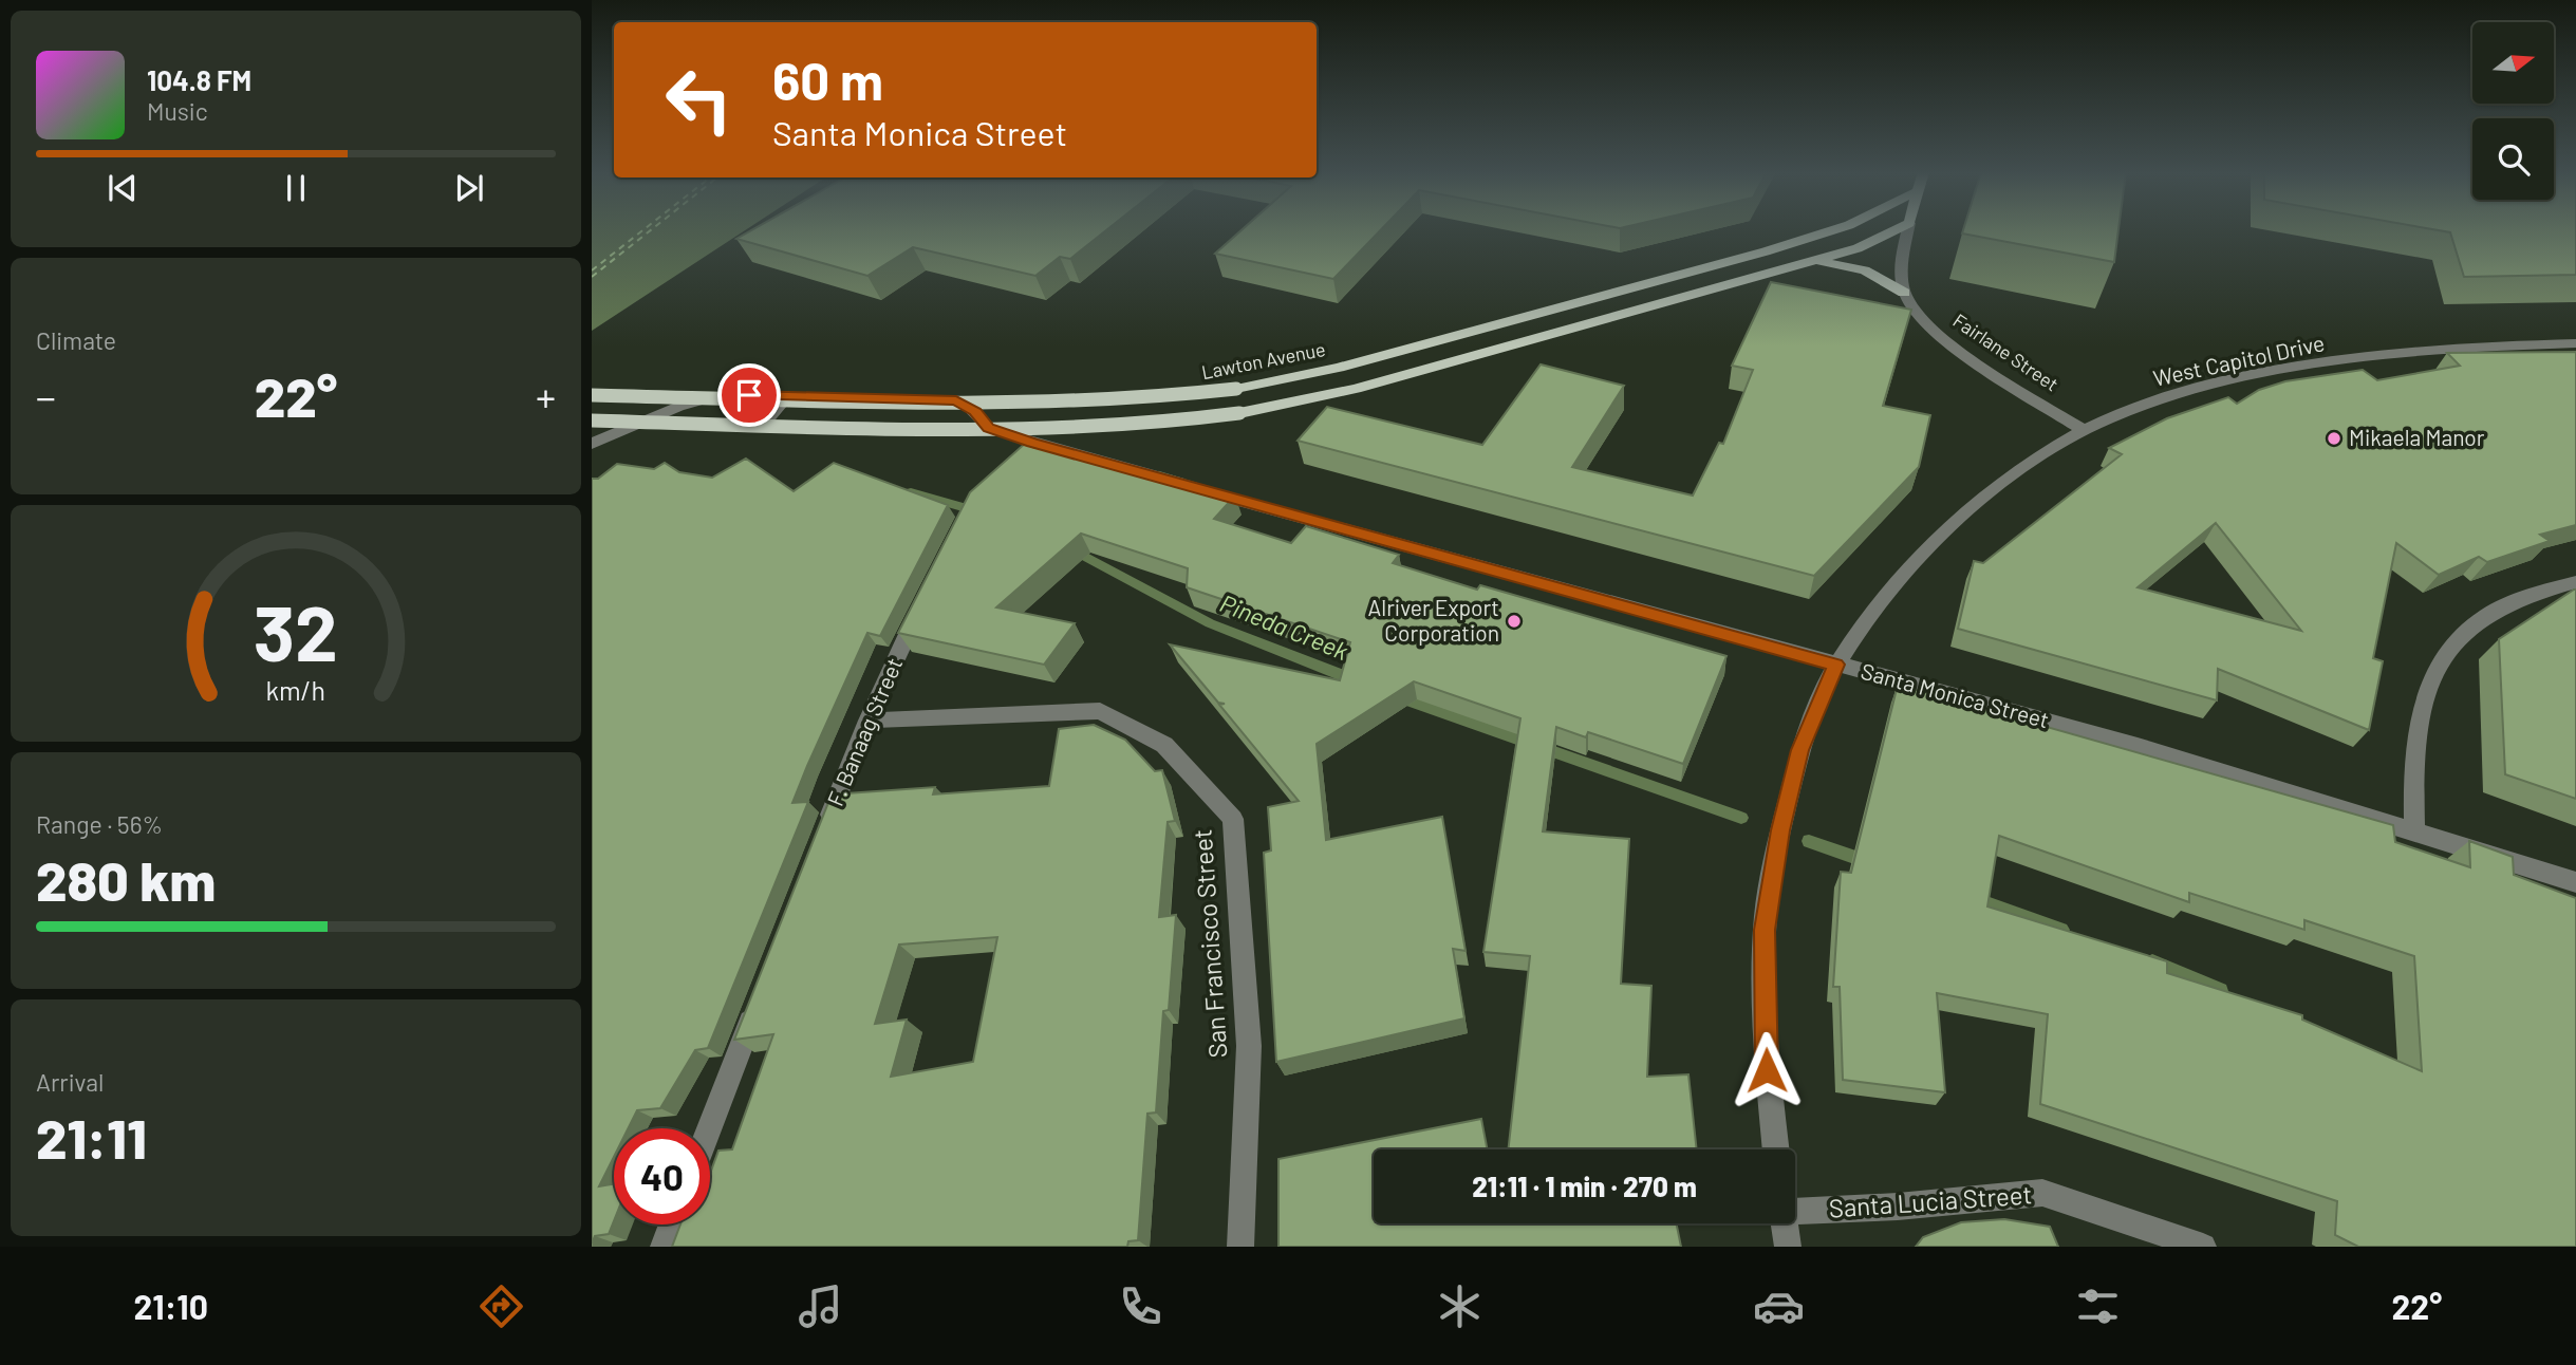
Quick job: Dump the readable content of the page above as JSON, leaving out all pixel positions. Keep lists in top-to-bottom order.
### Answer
{
  "streets": {
    "main road": ["Lawton Avenue"],
    "street": [
      "Fairlane Street",
      "West Capitol Drive",
      "Santa Monica Street",
      "F. Banaag Street",
      "San Francisco Street",
      "Santa Lucia Street"
    ]
  },
  "crossings": [
    ["Fairlane Street", "West Capitol Drive"],
    ["West Capitol Drive", "Santa Monica Street"],
    ["F. Banaag Street", "San Francisco Street"]
  ],
  "water": ["Pineda Creek"],
  "places": ["Mikaela Manor", "Alriver Export Corporation"],
  "north": "right",
  "page": {
    "turn": ["60 m", "Santa Monica Street"],
    "song": ["104.8 FM", "Music"],
    "tile": [
      "Climate",
      ["Range · 56%", "280 km"],
      ["Arrival", "21:11"]
    ],
    "heat": ["−", "22°", "+"],
    "limit": "40",
    "trip": "21:11 · 1 min · 270 m",
    "tabs": ["21:10", "22°"],
    "gauge": ["32", "km/h"]
  }
}
